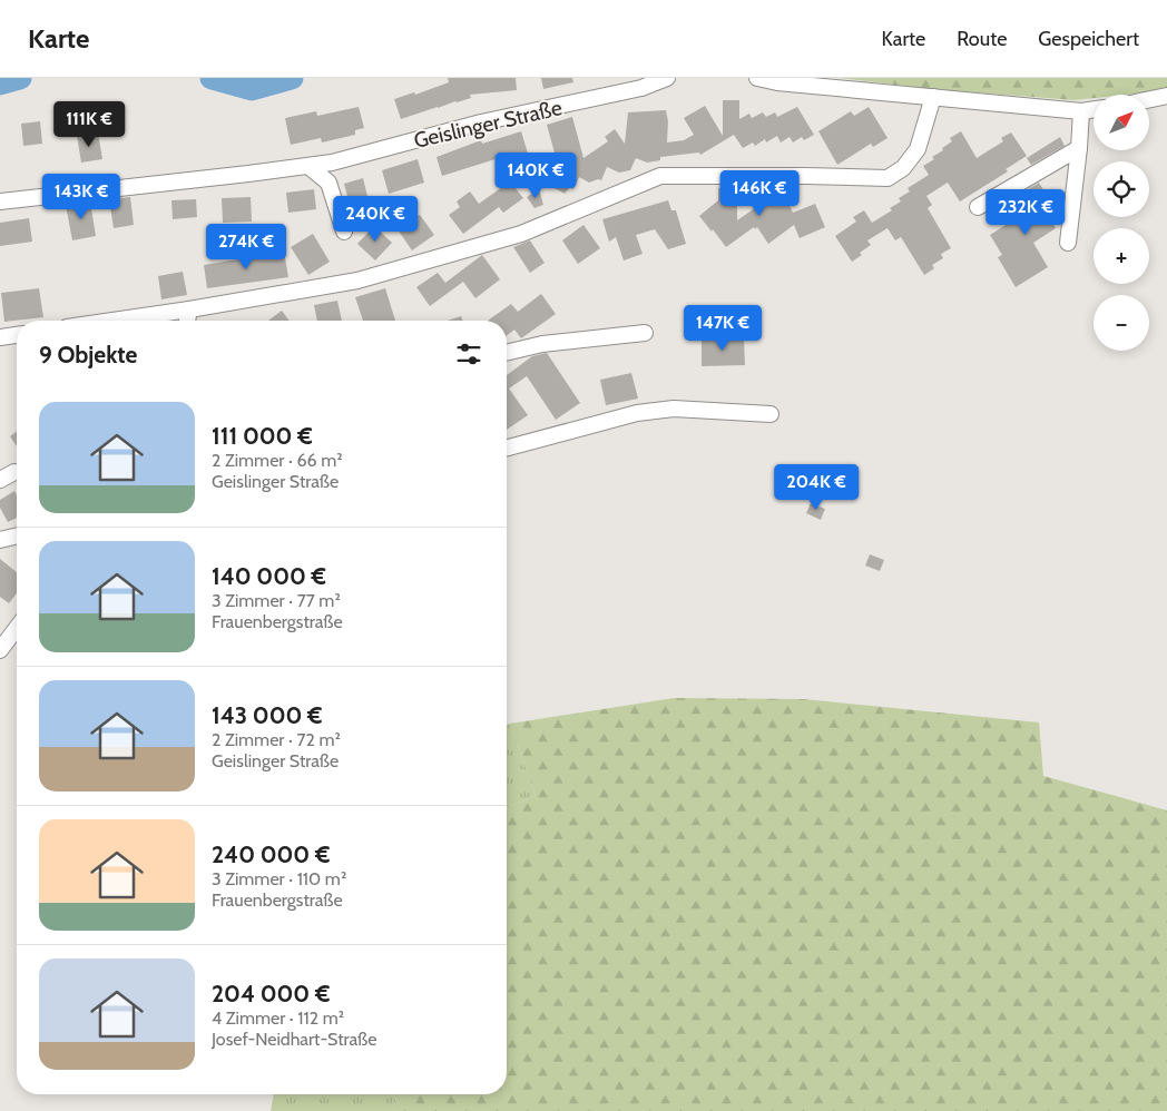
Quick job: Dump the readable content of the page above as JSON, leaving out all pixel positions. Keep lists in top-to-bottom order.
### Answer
{
  "streets": {
    "street": ["Geislinger Straße"]
  },
  "north": "top right",
  "page": {
    "header": "Karte",
    "nav": ["Karte", "Route", "Gespeichert"],
    "map_buttons": ["+", "−"],
    "price": [
      "111K €",
      "140K €",
      "146K €",
      "143K €",
      "232K €",
      "240K €",
      "274K €",
      "147K €",
      "204K €"
    ],
    "heading": "9 Objekte",
    "list": [
      {
        "name": "111 000 €",
        "note": "2 Zimmer · 66 m² · Geislinger Straße"
      },
      {
        "name": "140 000 €",
        "note": "3 Zimmer · 77 m² · Frauenbergstraße"
      },
      {
        "name": "143 000 €",
        "note": "2 Zimmer · 72 m² · Geislinger Straße"
      },
      {
        "name": "240 000 €",
        "note": "3 Zimmer · 110 m² · Frauenbergstraße"
      },
      {
        "name": "204 000 €",
        "note": "4 Zimmer · 112 m² · Josef-Neidhart-Straße"
      }
    ]
  }
}
